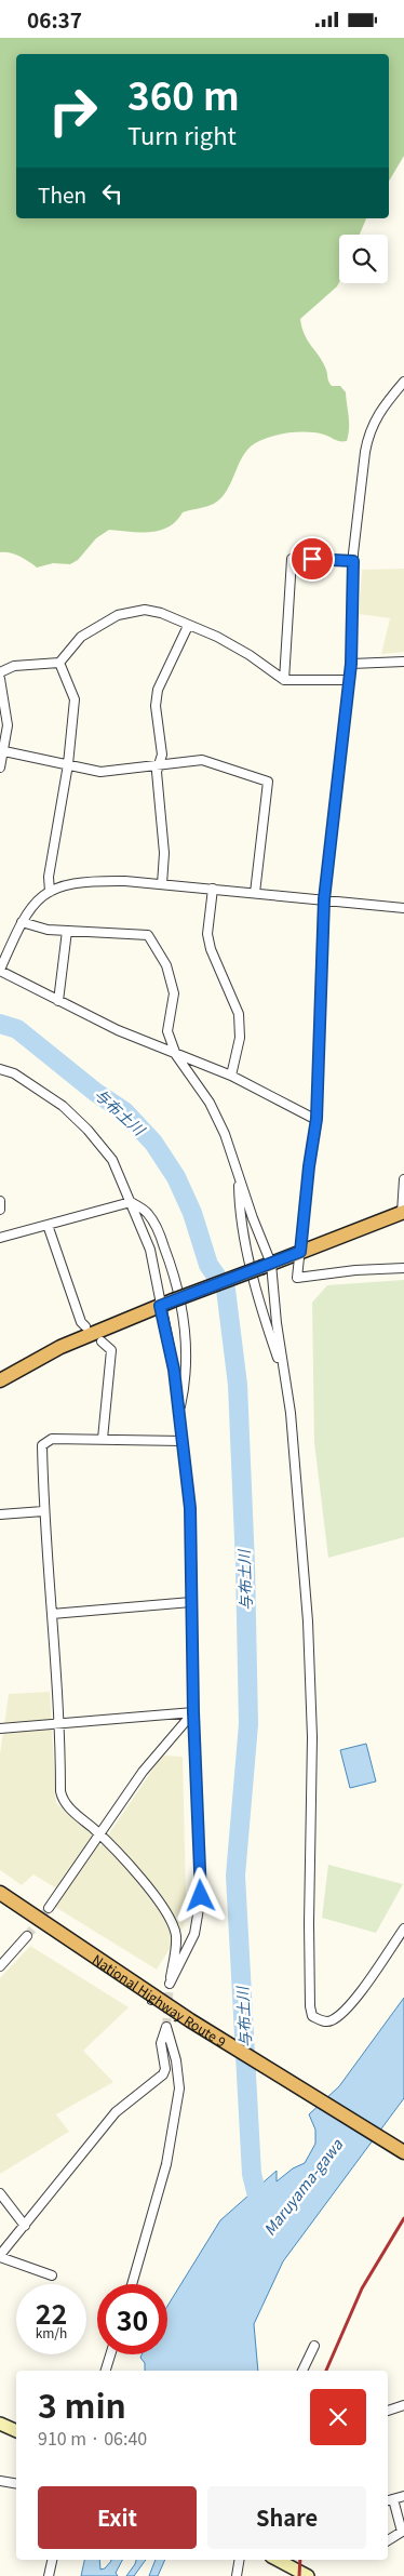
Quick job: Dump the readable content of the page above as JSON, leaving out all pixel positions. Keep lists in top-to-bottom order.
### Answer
{
  "streets": {
    "highway": ["National Highway Route 9"]
  },
  "water": ["与布土川", "Maruyama-gawa"],
  "page": {
    "status": "06:37",
    "turn": ["360 m", "Turn right"],
    "then": "Then",
    "speed": "22 km/h",
    "limit": "30",
    "heading": ["3 min", "910 m · 06:40"],
    "buttons": ["Exit", "Share"]
  }
}
